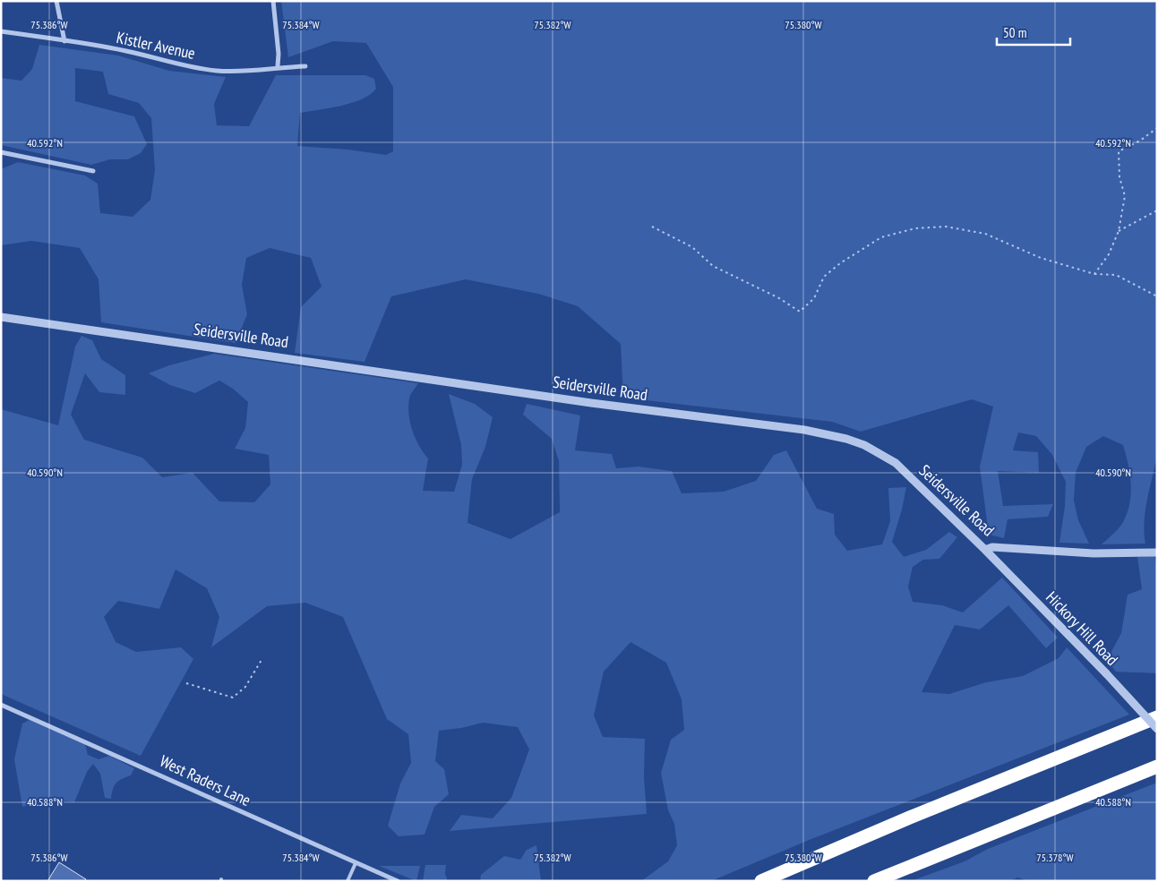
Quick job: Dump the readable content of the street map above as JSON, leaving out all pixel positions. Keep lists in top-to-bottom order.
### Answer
{
  "streets": {
    "street": [
      "Kistler Avenue",
      "Seidersville Road",
      "Hickory Hill Road",
      "West Raders Lane"
    ]
  },
  "crossings": [
    ["Seidersville Road", "Hickory Hill Road"]
  ],
  "scale_bar": "50 m",
  "coordinates": [
    "75.386°W",
    "75.384°W",
    "75.382°W",
    "75.380°W",
    "40.592°N",
    "40.590°N",
    "40.588°N",
    "75.378°W"
  ]
}
